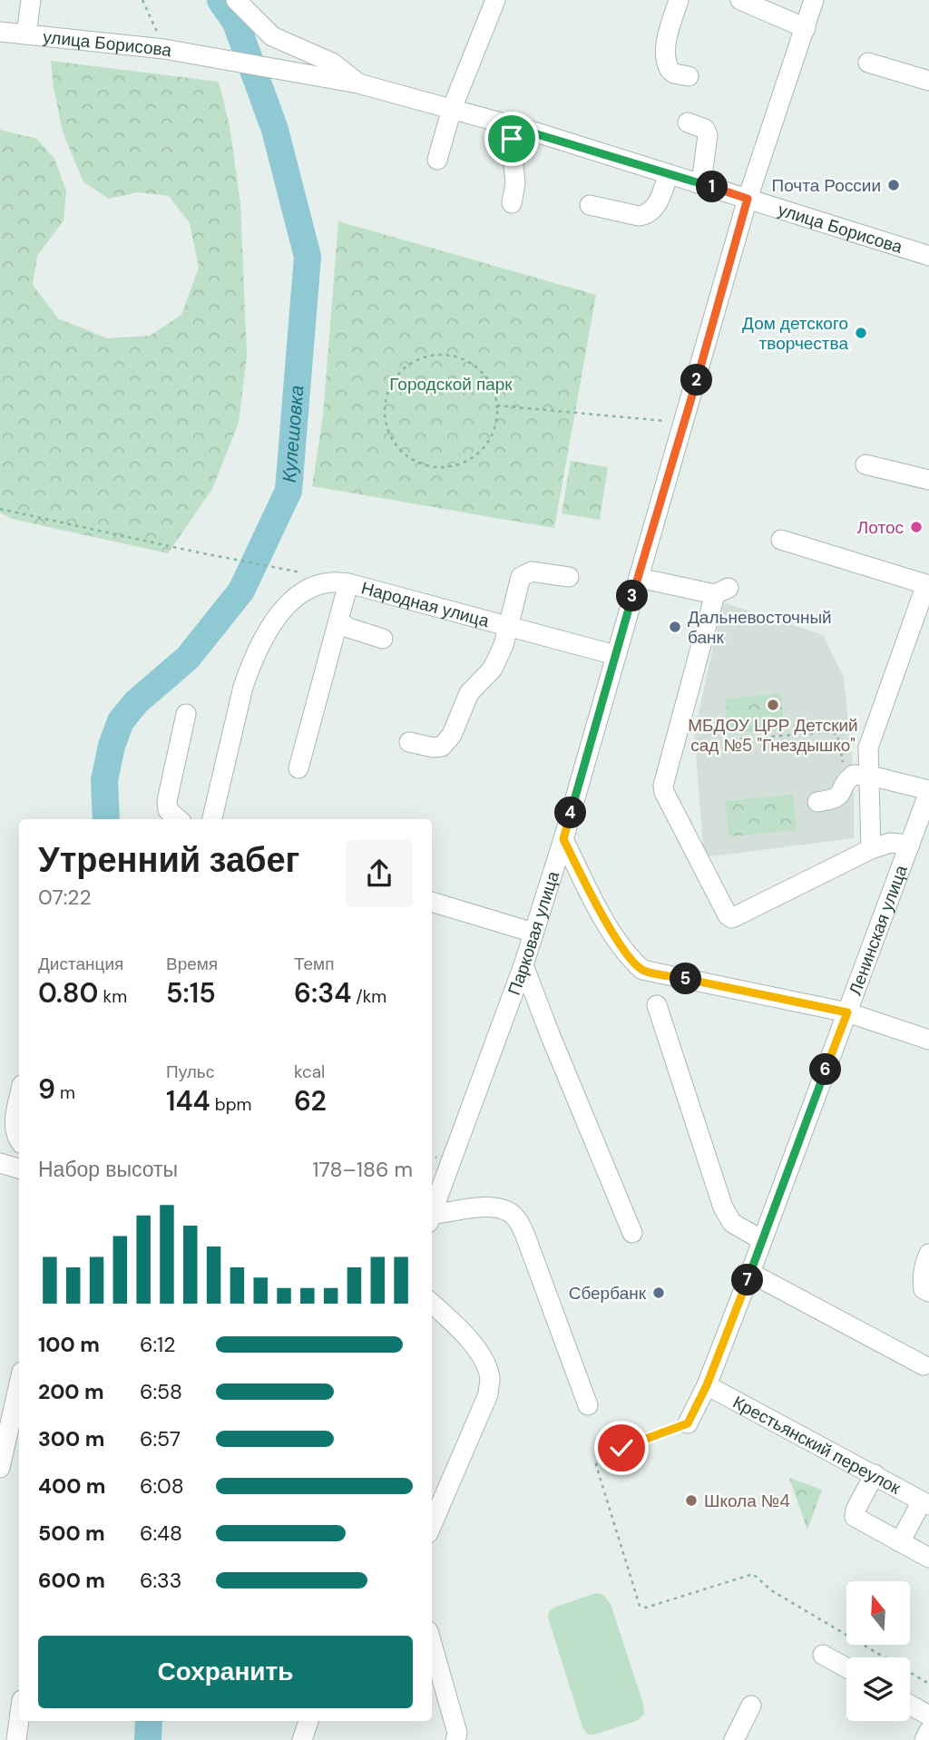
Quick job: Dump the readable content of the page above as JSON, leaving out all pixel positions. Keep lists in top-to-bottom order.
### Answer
{
  "streets": {
    "street": [
      "улица Борисова",
      "Народная улица",
      "Ленинская улица",
      "Парковая улица",
      "Крестьянский переулок"
    ]
  },
  "crossings": [
    ["улица Борисова", "Парковая улица"],
    ["Народная улица", "Парковая улица"],
    ["Ленинская улица", "Крестьянский переулок"]
  ],
  "water": ["Кулешовка"],
  "parks": ["Городской парк"],
  "places": [
    "Почта России",
    "Дом детского творчества",
    "Лотос",
    "Дальневосточный банк",
    "МБДОУ ЦРР Детский сад №5 \"Гнездышко\"",
    "Сбербанк",
    "Школа №4"
  ],
  "north": "top",
  "page": {
    "pins": [
      "1",
      "2",
      "3",
      "4",
      "5",
      "6",
      "7"
    ],
    "heading": ["Утренний забег", "07:22"],
    "stats": [
      ["Дистанция", "0.80 km"],
      ["Время", "5:15"],
      ["Темп", "6:34 /km"],
      ["9 m"],
      ["Пульс", "144 bpm"],
      ["kcal", "62"]
    ],
    "chart": ["Набор высоты", "178–186 m"],
    "list": [
      {
        "name": "100 m",
        "note": "6:12"
      },
      {
        "name": "200 m",
        "note": "6:58"
      },
      {
        "name": "300 m",
        "note": "6:57"
      },
      {
        "name": "400 m",
        "note": "6:08"
      },
      {
        "name": "500 m",
        "note": "6:48"
      },
      {
        "name": "600 m",
        "note": "6:33"
      }
    ],
    "buttons": "Сохранить"
  }
}
